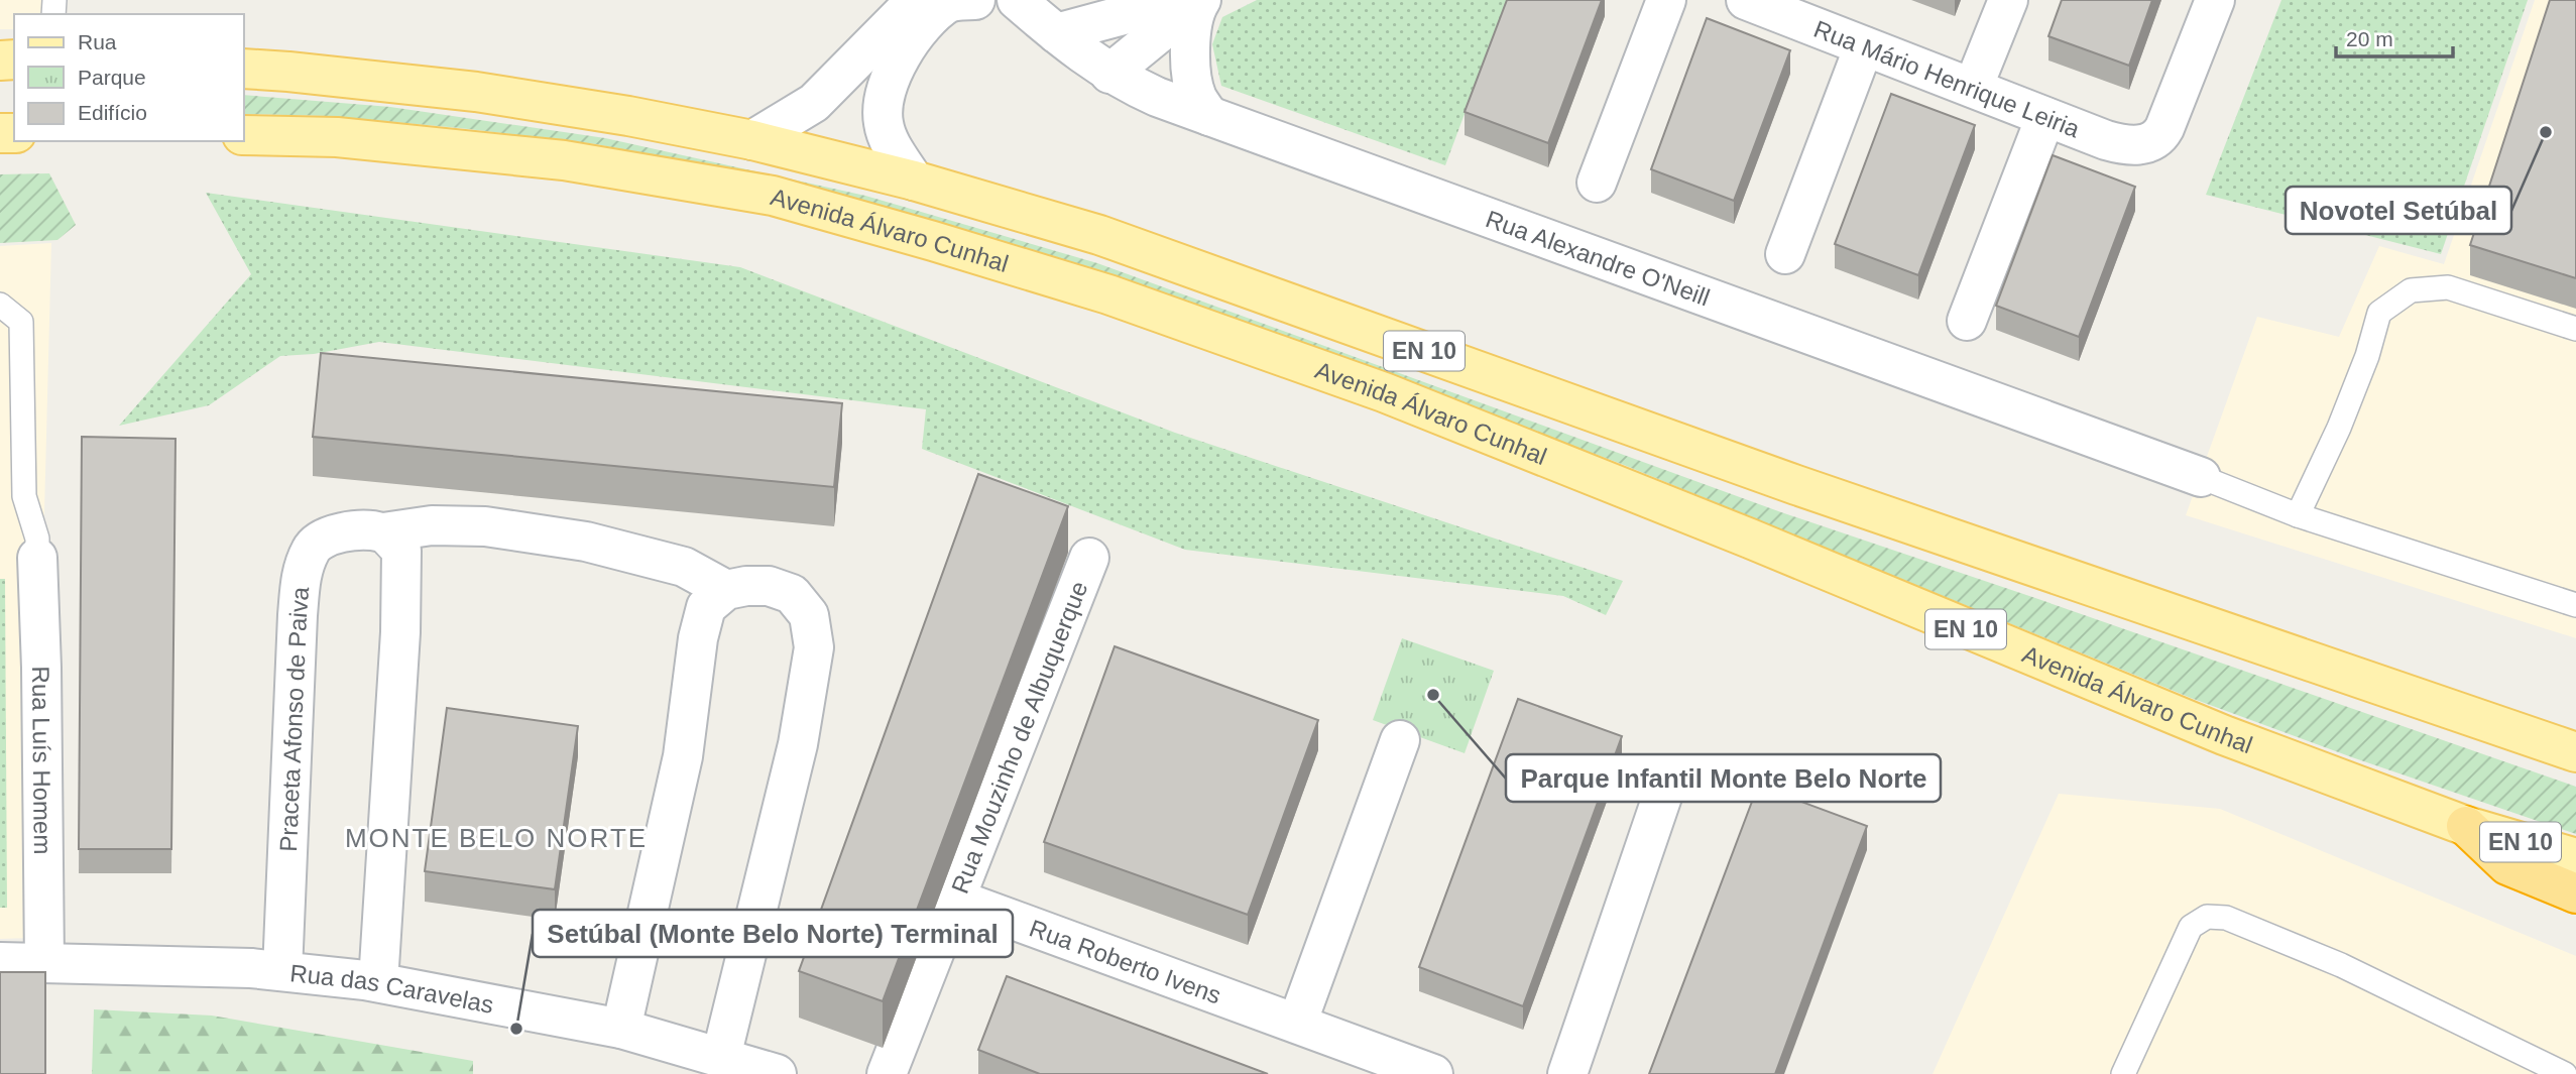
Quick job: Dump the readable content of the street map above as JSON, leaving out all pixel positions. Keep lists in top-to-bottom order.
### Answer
{
  "streets": {
    "main road": ["Avenida Álvaro Cunhal", "EN 10"],
    "street": [
      "Rua Mário Henrique Leiria",
      "Rua Alexandre O'Neill",
      "Praceta Afonso de Paiva",
      "Rua Mouzinho de Albuquerque",
      "Rua Luís Homem",
      "Rua Roberto Ivens",
      "Rua das Caravelas"
    ]
  },
  "crossings": [
    ["Praceta Afonso de Paiva", "Rua das Caravelas"],
    ["Rua Mouzinho de Albuquerque", "Rua Roberto Ivens"],
    ["Rua Luís Homem", "Rua das Caravelas"]
  ],
  "districts": ["MONTE BELO NORTE"],
  "places": ["Novotel Setúbal", "Parque Infantil Monte Belo Norte", "Setúbal (Monte Belo Norte) Terminal"],
  "legend": ["Rua", "Parque", "Edifício"],
  "scale_bar": "20 m"
}
